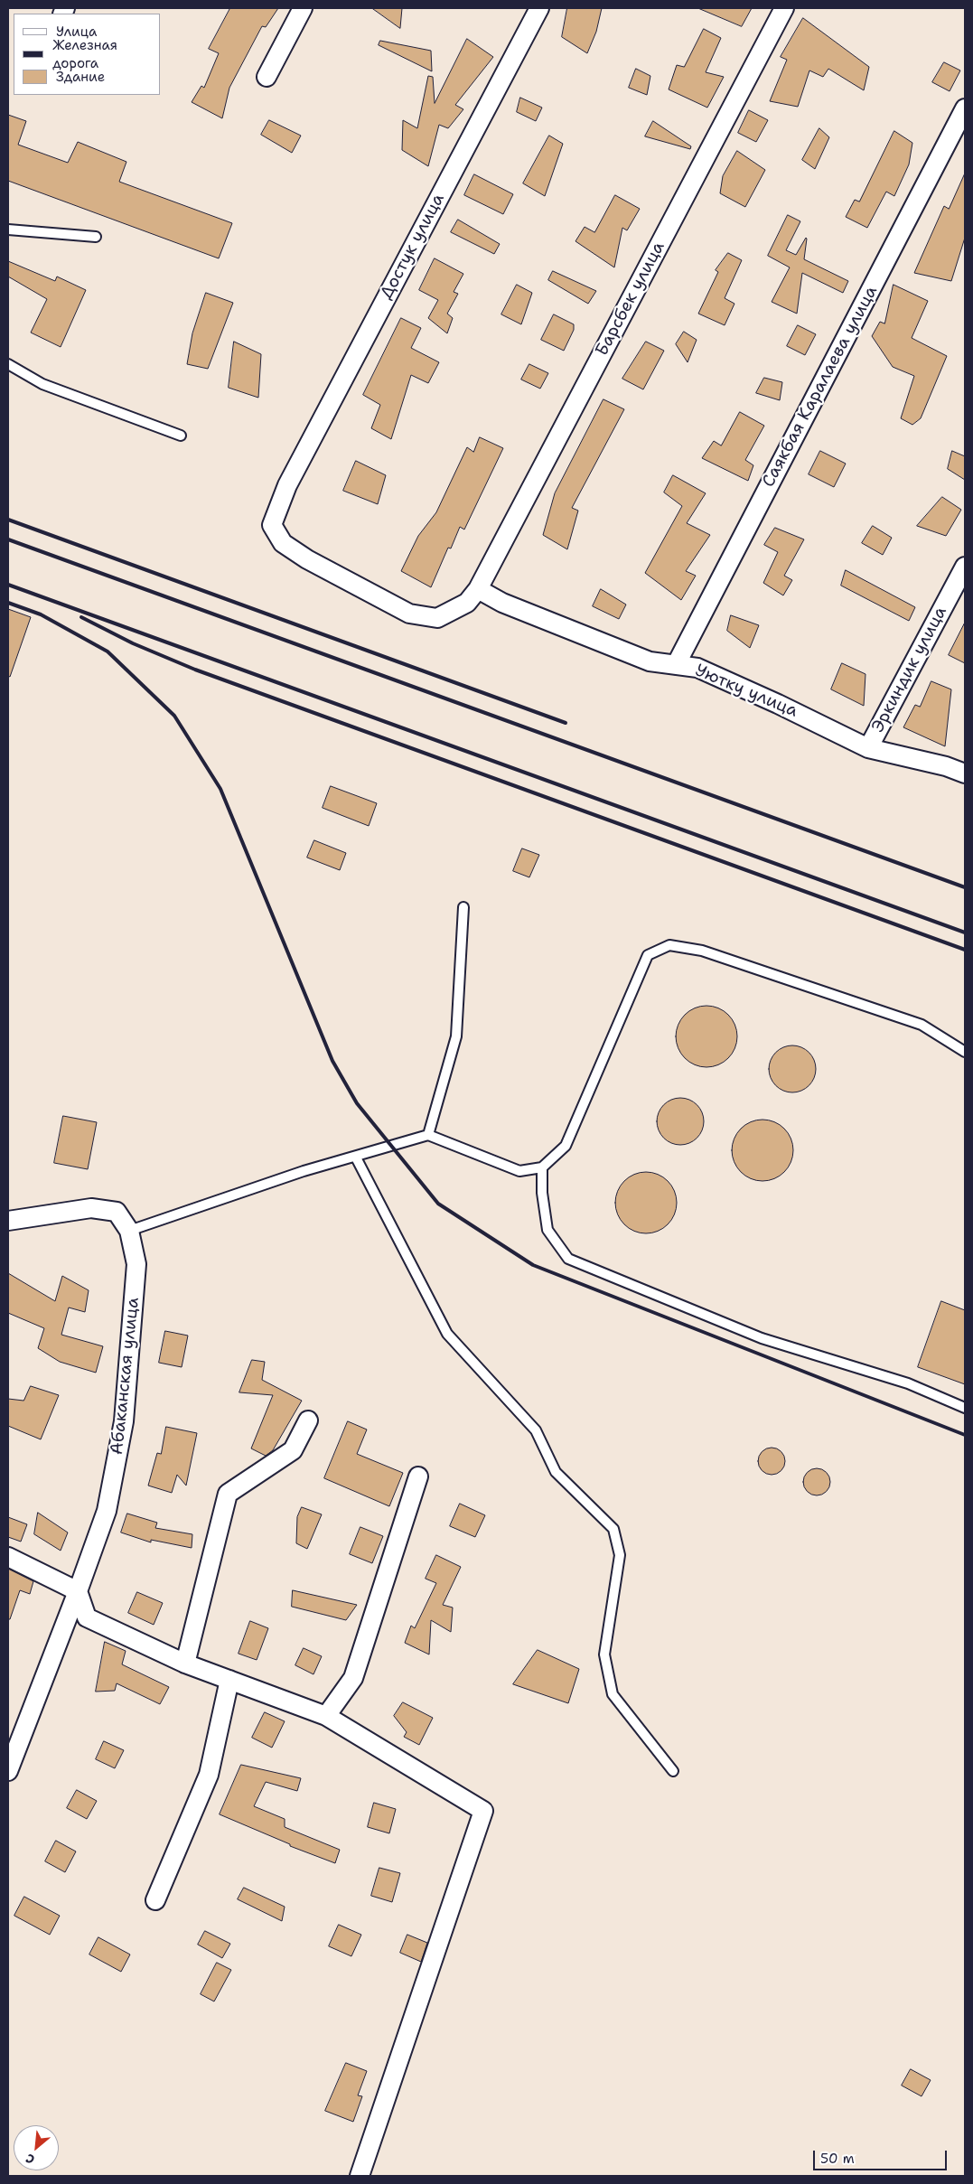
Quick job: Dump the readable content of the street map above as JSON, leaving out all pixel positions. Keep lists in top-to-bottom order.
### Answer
{
  "streets": {
    "street": [
      "Достук улица",
      "Барсбек улица",
      "Саякбая Каралаева улица",
      "Эркиндик улица",
      "Уютку улица",
      "Абаканская улица"
    ]
  },
  "crossings": [
    ["Достук улица", "Барсбек улица"],
    ["Достук улица", "Уютку улица"],
    ["Барсбек улица", "Уютку улица"],
    ["Саякбая Каралаева улица", "Уютку улица"],
    ["Эркиндик улица", "Уютку улица"]
  ],
  "legend": ["Улица", "Железная дорога", "Здание"],
  "scale_bar": "50 m",
  "north": "bottom left"
}
